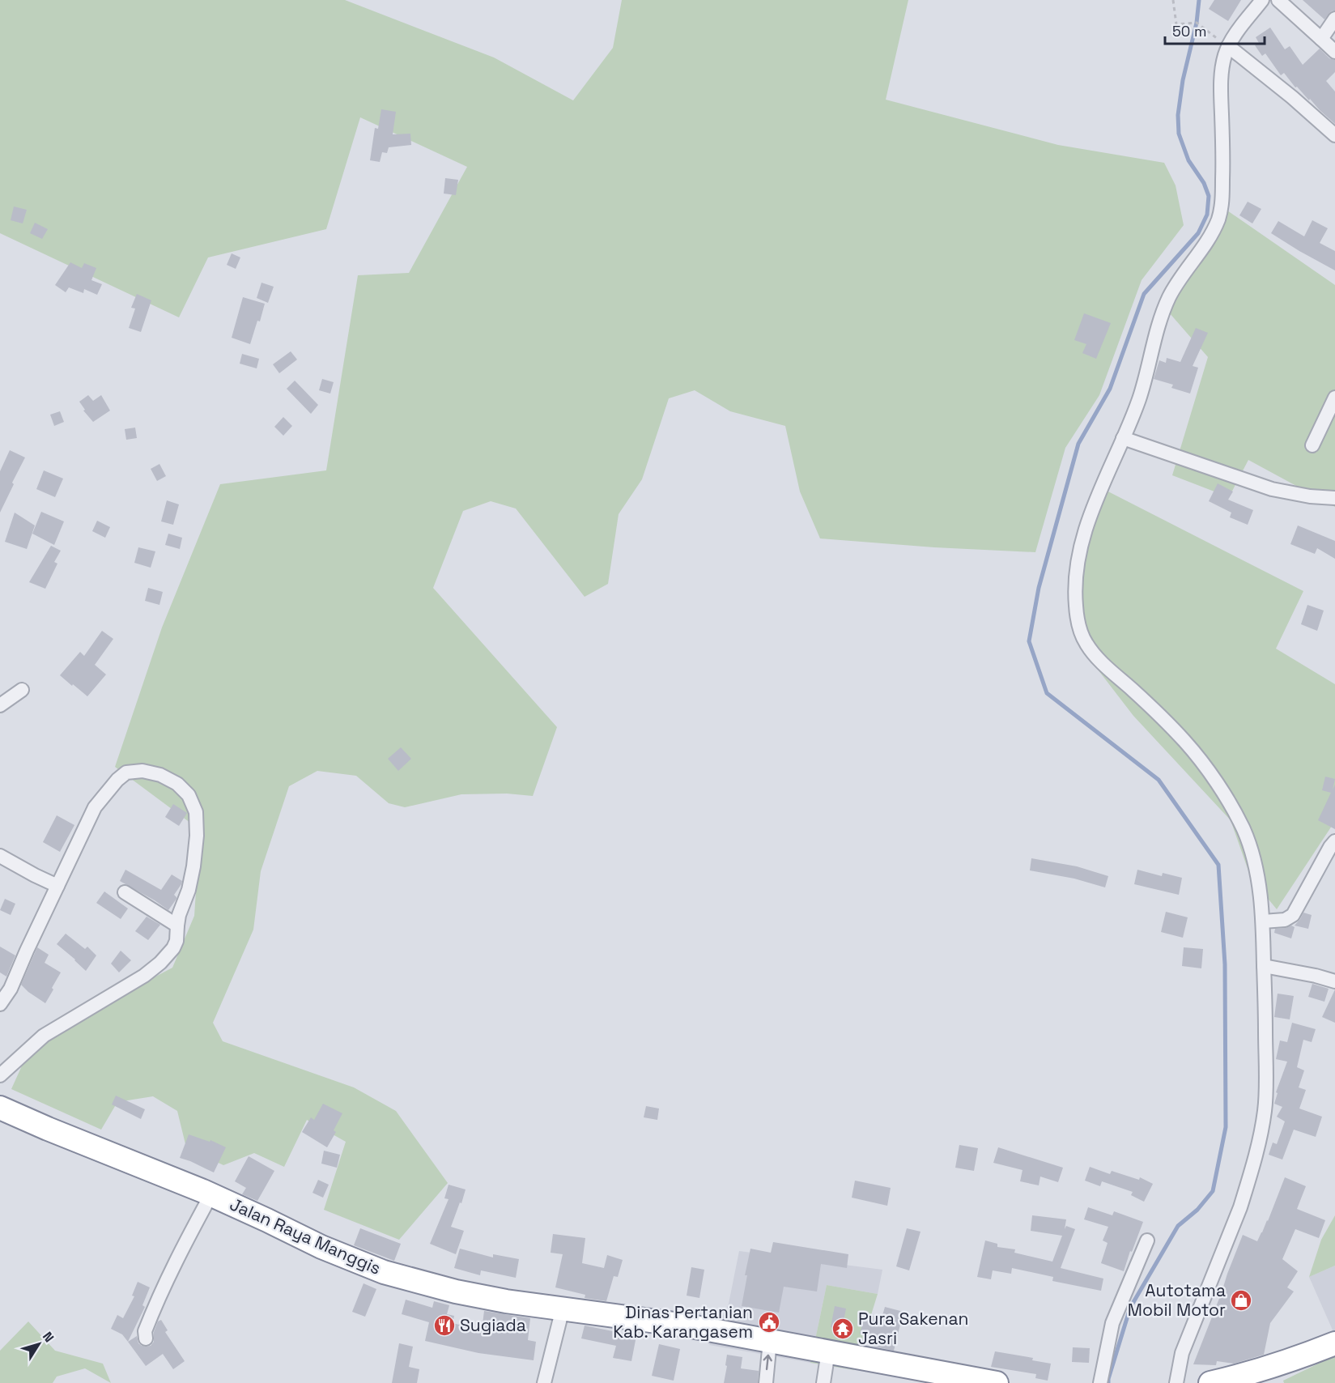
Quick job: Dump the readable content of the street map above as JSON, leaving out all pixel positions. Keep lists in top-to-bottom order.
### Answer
{
  "streets": {
    "highway": ["Jalan Raya Manggis"]
  },
  "places": {
    "shop": ["Autotama Mobil Motor"],
    "public building": ["Dinas Pertanian Kab. Karangasem"],
    "restaurant": ["Sugiada"],
    "temple": ["Pura Sakenan Jasri"]
  },
  "scale_bar": "50 m",
  "north": "top right"
}
